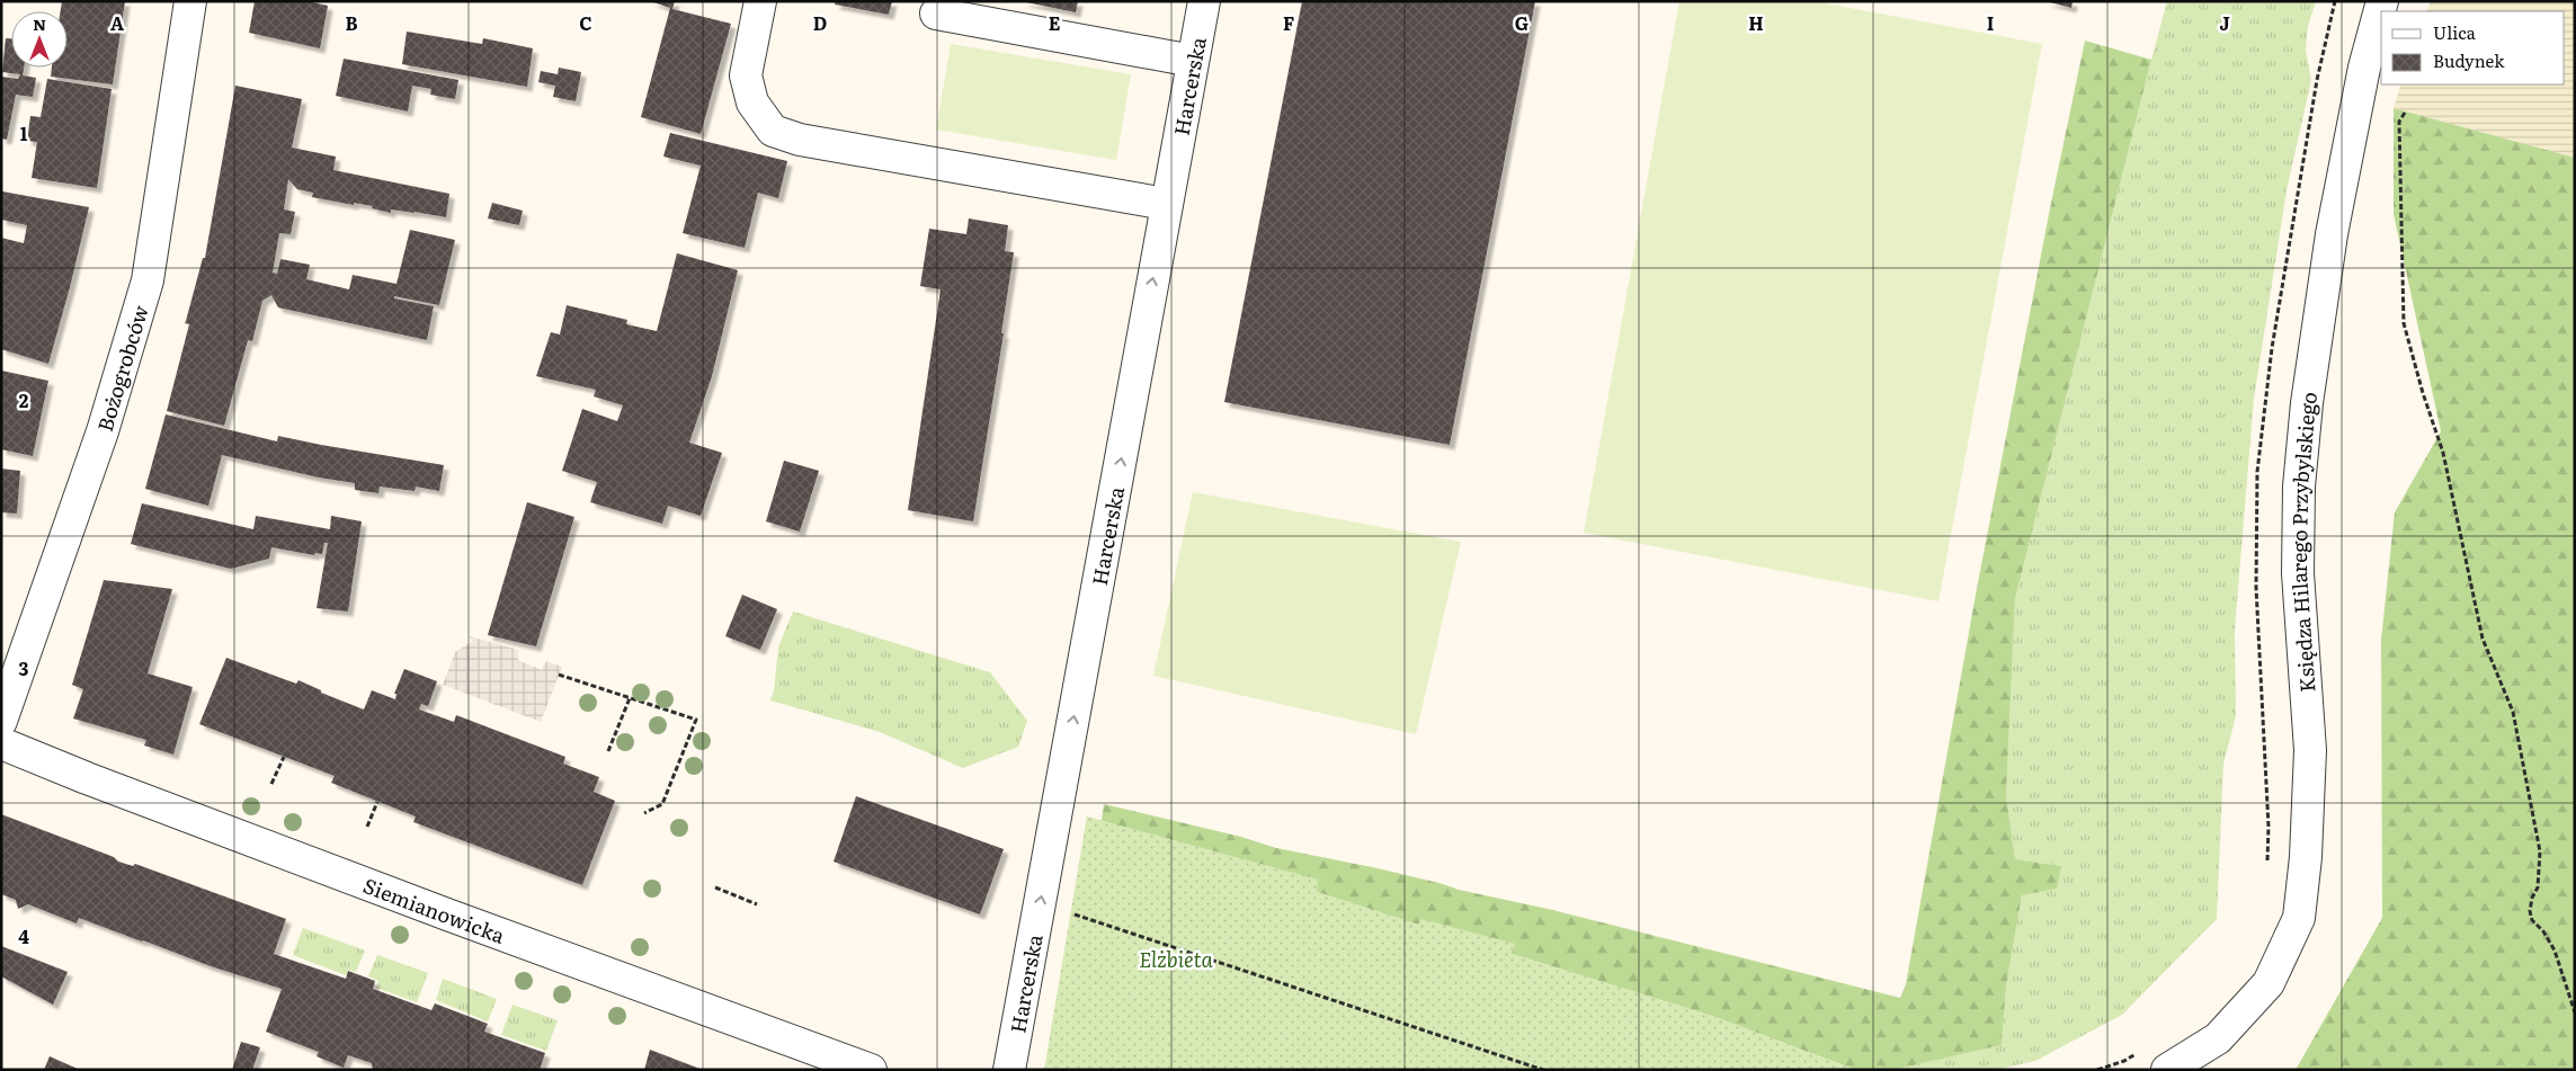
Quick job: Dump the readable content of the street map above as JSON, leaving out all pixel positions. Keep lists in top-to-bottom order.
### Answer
{
  "streets": {
    "street": [
      "Harcerska",
      "Bożogrobców",
      "Księdza Hilarego Przybylskiego",
      "Siemianowicka"
    ]
  },
  "one_way": ["Harcerska"],
  "parks": ["Elżbieta"],
  "legend": ["Ulica", "Budynek"],
  "north": "top",
  "grid": {
    "columns": [
      "A",
      "B",
      "C",
      "D",
      "E",
      "F",
      "G",
      "H",
      "I",
      "J"
    ],
    "rows": [
      "1",
      "2",
      "3",
      "4"
    ]
  }
}
